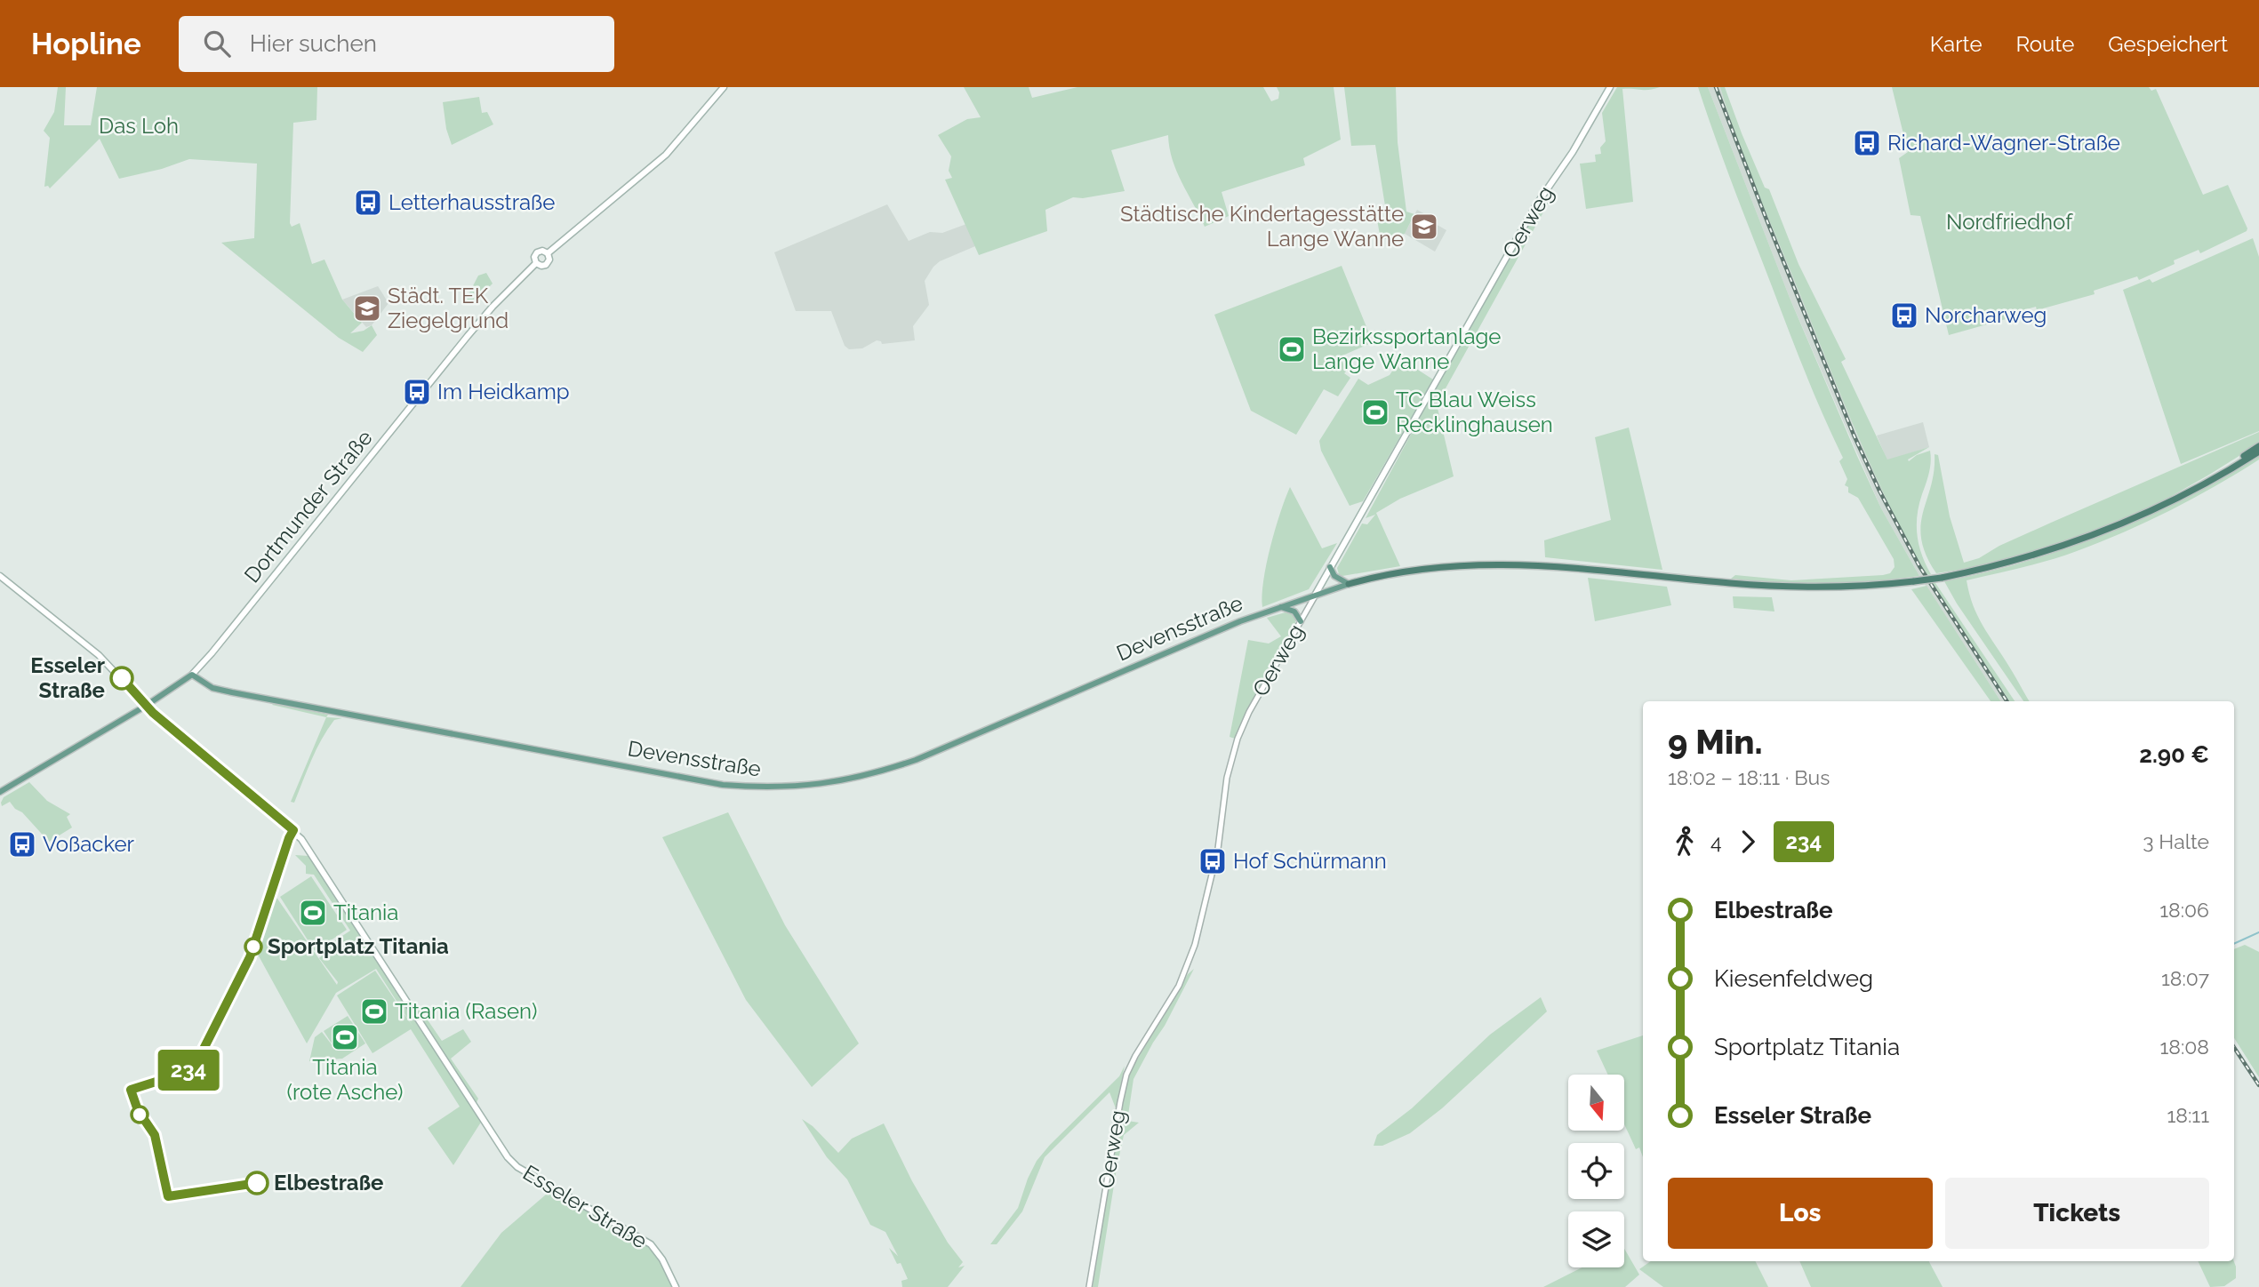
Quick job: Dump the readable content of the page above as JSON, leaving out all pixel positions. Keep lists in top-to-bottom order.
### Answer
{
  "streets": {
    "main road": [
      "Oerweg",
      "Dortmunder Straße",
      "Devensstraße",
      "Esseler Straße"
    ]
  },
  "crossings": [
    ["Oerweg", "Devensstraße"],
    ["Dortmunder Straße", "Devensstraße"],
    ["Dortmunder Straße", "Esseler Straße"]
  ],
  "parks": ["Das Loh", "Nordfriedhof"],
  "places": {
    "bus stop": [
      "Richard-Wagner-Straße",
      "Letterhausstraße",
      "Norcharweg",
      "Im Heidkamp",
      "Voßacker",
      "Hof Schürmann"
    ],
    "school or university": ["Städtische Kindertagesstätte Lange Wanne", "Städt. TEK Ziegelgrund"],
    "sports": [
      "Bezirkssportanlage Lange Wanne",
      "TC Blau Weiss Recklinghausen",
      "Titania",
      "Titania (Rasen)",
      "Titania (rote Asche)"
    ],
    "other": ["Esseler Straße", "Sportplatz Titania", "Elbestraße"]
  },
  "lines": ["bus line 234"],
  "north": "bottom",
  "page": {
    "header": "Hopline",
    "search": "Hier suchen",
    "nav": ["Karte", "Route", "Gespeichert"],
    "on_map": "234",
    "heading": ["9 Min.", "18:02 – 18:11 · Bus", "2.90 €"],
    "legs": ["4", "234", "3 Halte"],
    "list": [
      {
        "name": "Elbestraße",
        "value": "18:06"
      },
      {
        "name": "Kiesenfeldweg",
        "value": "18:07"
      },
      {
        "name": "Sportplatz Titania",
        "value": "18:08"
      },
      {
        "name": "Esseler Straße",
        "value": "18:11"
      }
    ],
    "buttons": ["Los", "Tickets"]
  }
}
